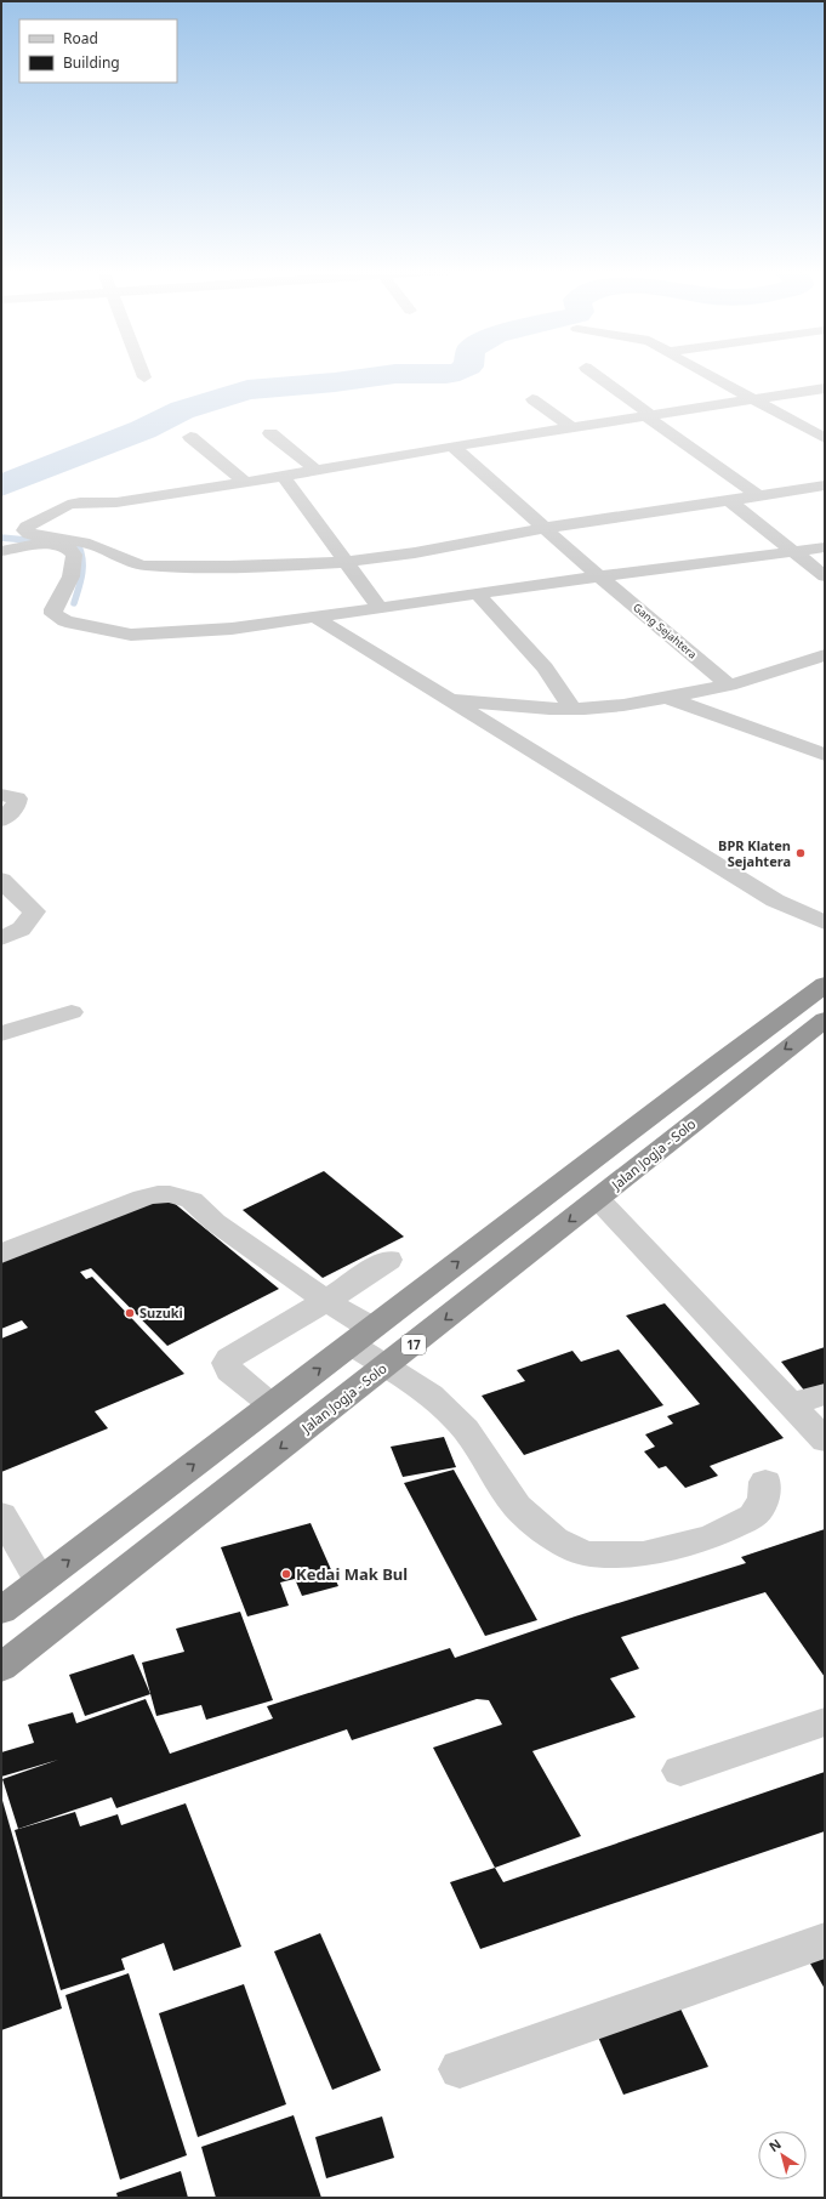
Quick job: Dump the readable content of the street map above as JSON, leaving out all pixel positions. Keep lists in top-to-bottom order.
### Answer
{
  "streets": {
    "highway": ["Jalan Jogja - Solo", "17"],
    "street": ["Gang Sejahtera"]
  },
  "places": ["BPR Klaten Sejahtera", "Suzuki", "Kedai Mak Bul"],
  "legend": ["Road", "Building"],
  "north": "top left"
}
